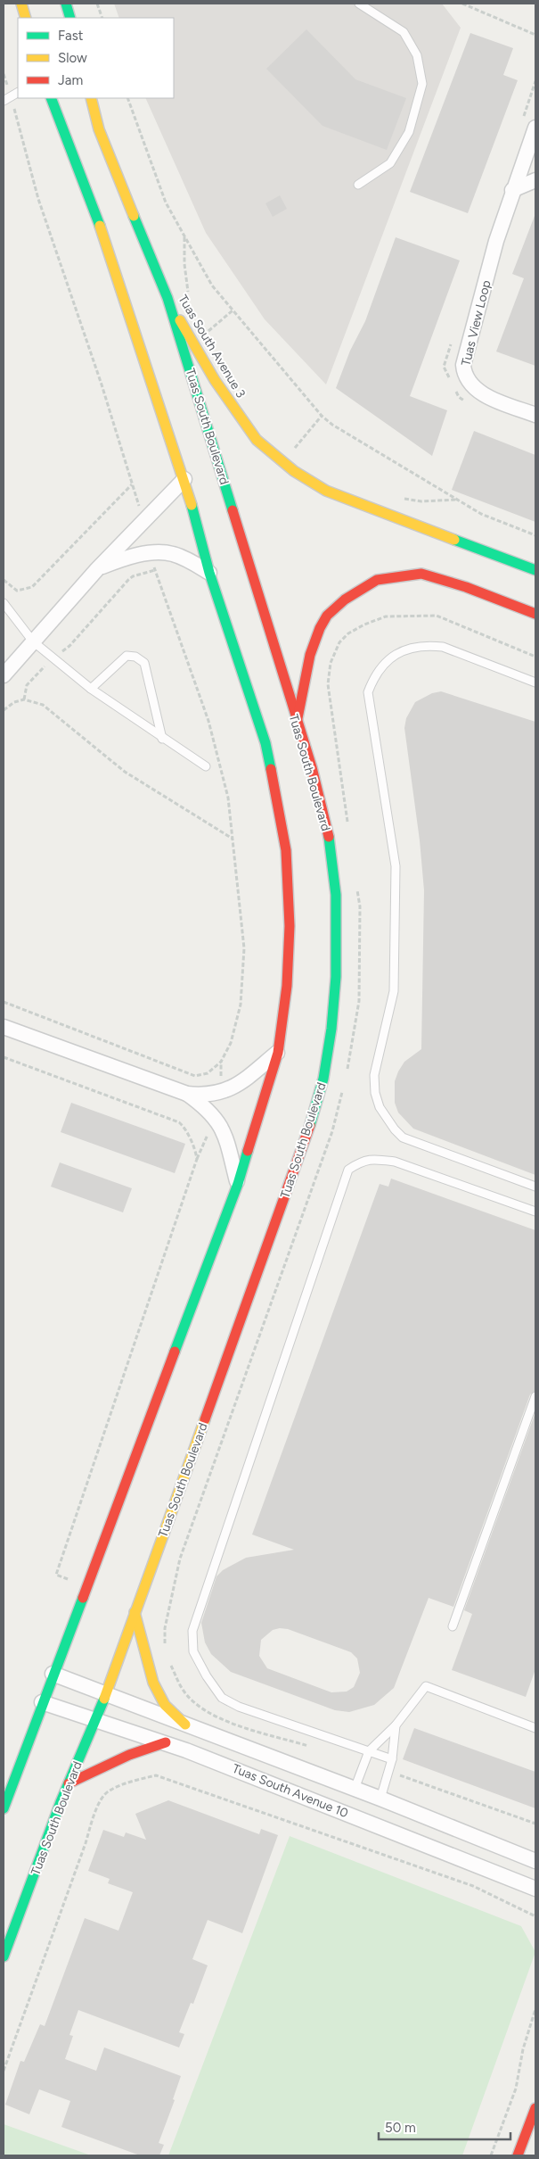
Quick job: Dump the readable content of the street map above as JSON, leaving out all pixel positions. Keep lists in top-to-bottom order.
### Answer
{
  "streets": {
    "main road": ["Tuas South Avenue 3", "Tuas South Boulevard"],
    "street": ["Tuas View Loop", "Tuas South Avenue 10"]
  },
  "crossings": [
    ["Tuas South Avenue 3", "Tuas South Boulevard"],
    ["Tuas South Boulevard", "Tuas South Avenue 10"]
  ],
  "legend": ["Fast", "Slow", "Jam"],
  "scale_bar": "50 m"
}
